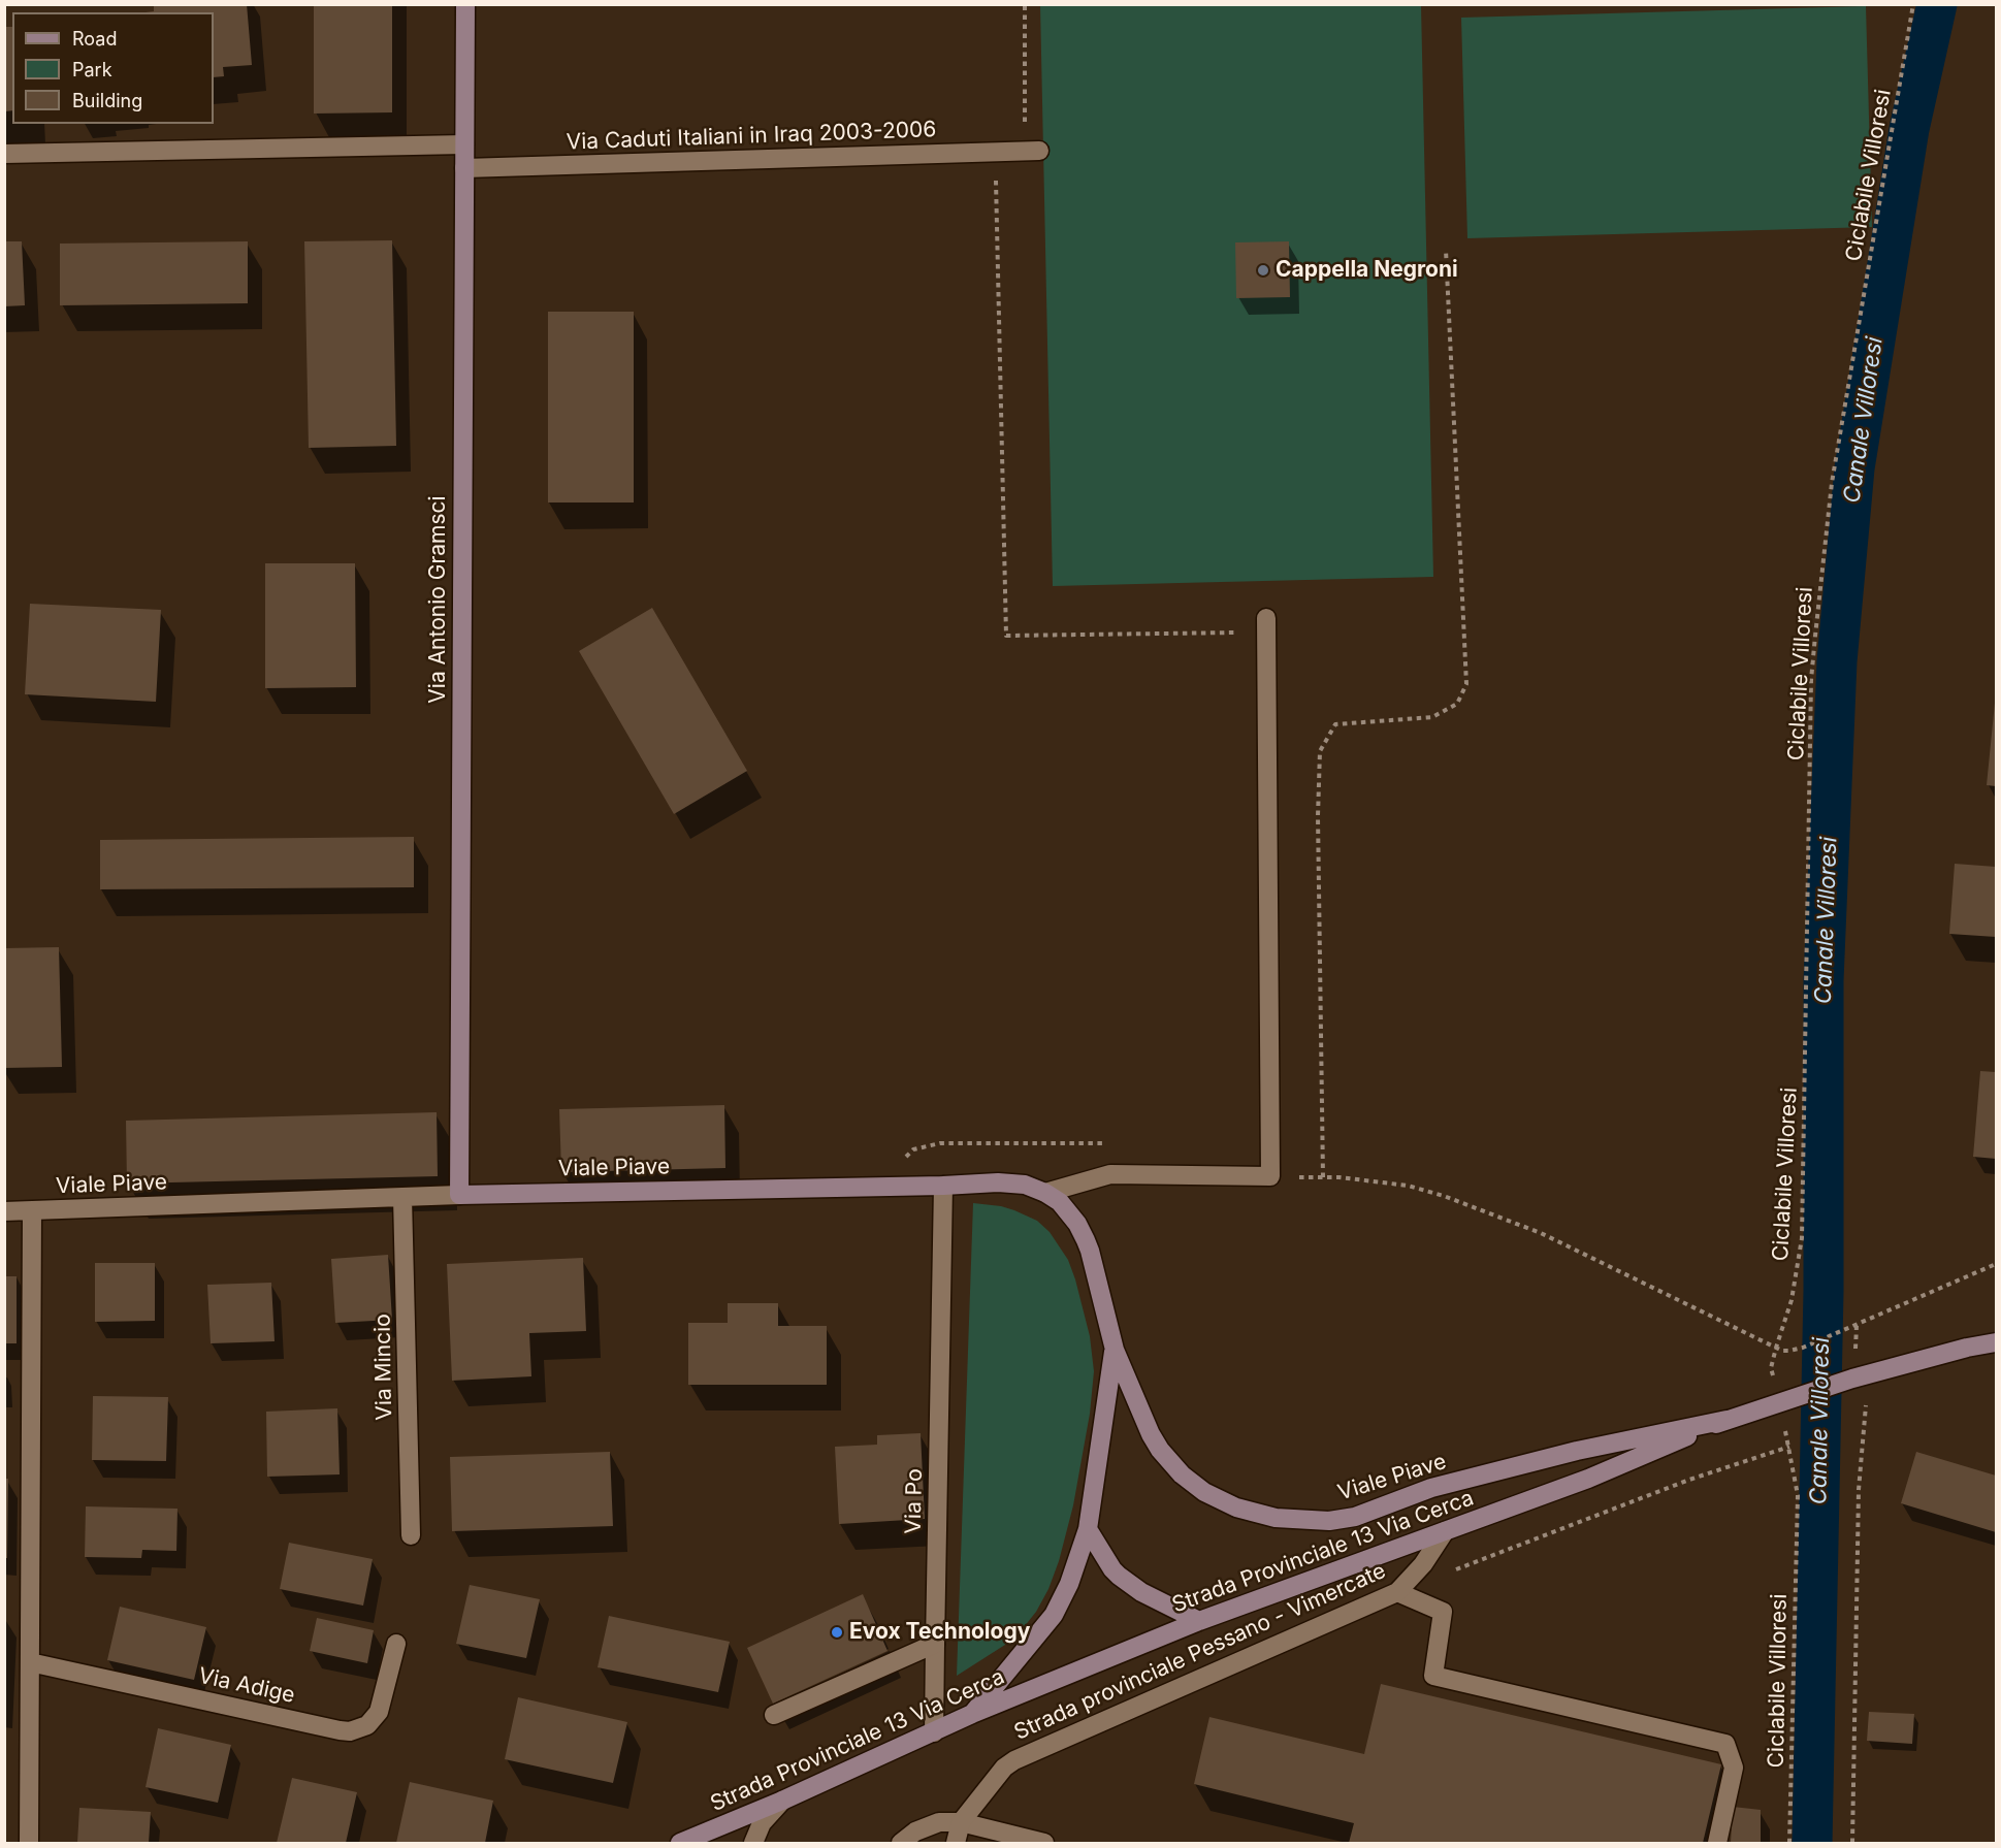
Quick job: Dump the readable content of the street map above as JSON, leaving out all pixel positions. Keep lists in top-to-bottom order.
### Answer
{
  "streets": {
    "street": [
      "Via Caduti Italiani in Iraq 2003-2006",
      "Via Antonio Gramsci",
      "Viale Piave",
      "Via Mincio",
      "Via Po",
      "Strada Provinciale 13 Via Cerca",
      "Strada provinciale Pessano - Vimercate",
      "Via Adige"
    ],
    "path": ["Ciclabile Villoresi"]
  },
  "crossings": [
    ["Via Caduti Italiani in Iraq 2003-2006", "Via Antonio Gramsci"],
    ["Via Antonio Gramsci", "Viale Piave"],
    ["Viale Piave", "Via Mincio"],
    ["Viale Piave", "Via Po"],
    ["Viale Piave", "Strada Provinciale 13 Via Cerca"],
    ["Via Po", "Strada Provinciale 13 Via Cerca"],
    ["Strada Provinciale 13 Via Cerca", "Strada provinciale Pessano - Vimercate"]
  ],
  "water": ["Canale Villoresi"],
  "places": ["Cappella Negroni", "Evox Technology"],
  "legend": ["Road", "Park", "Building"]
}
